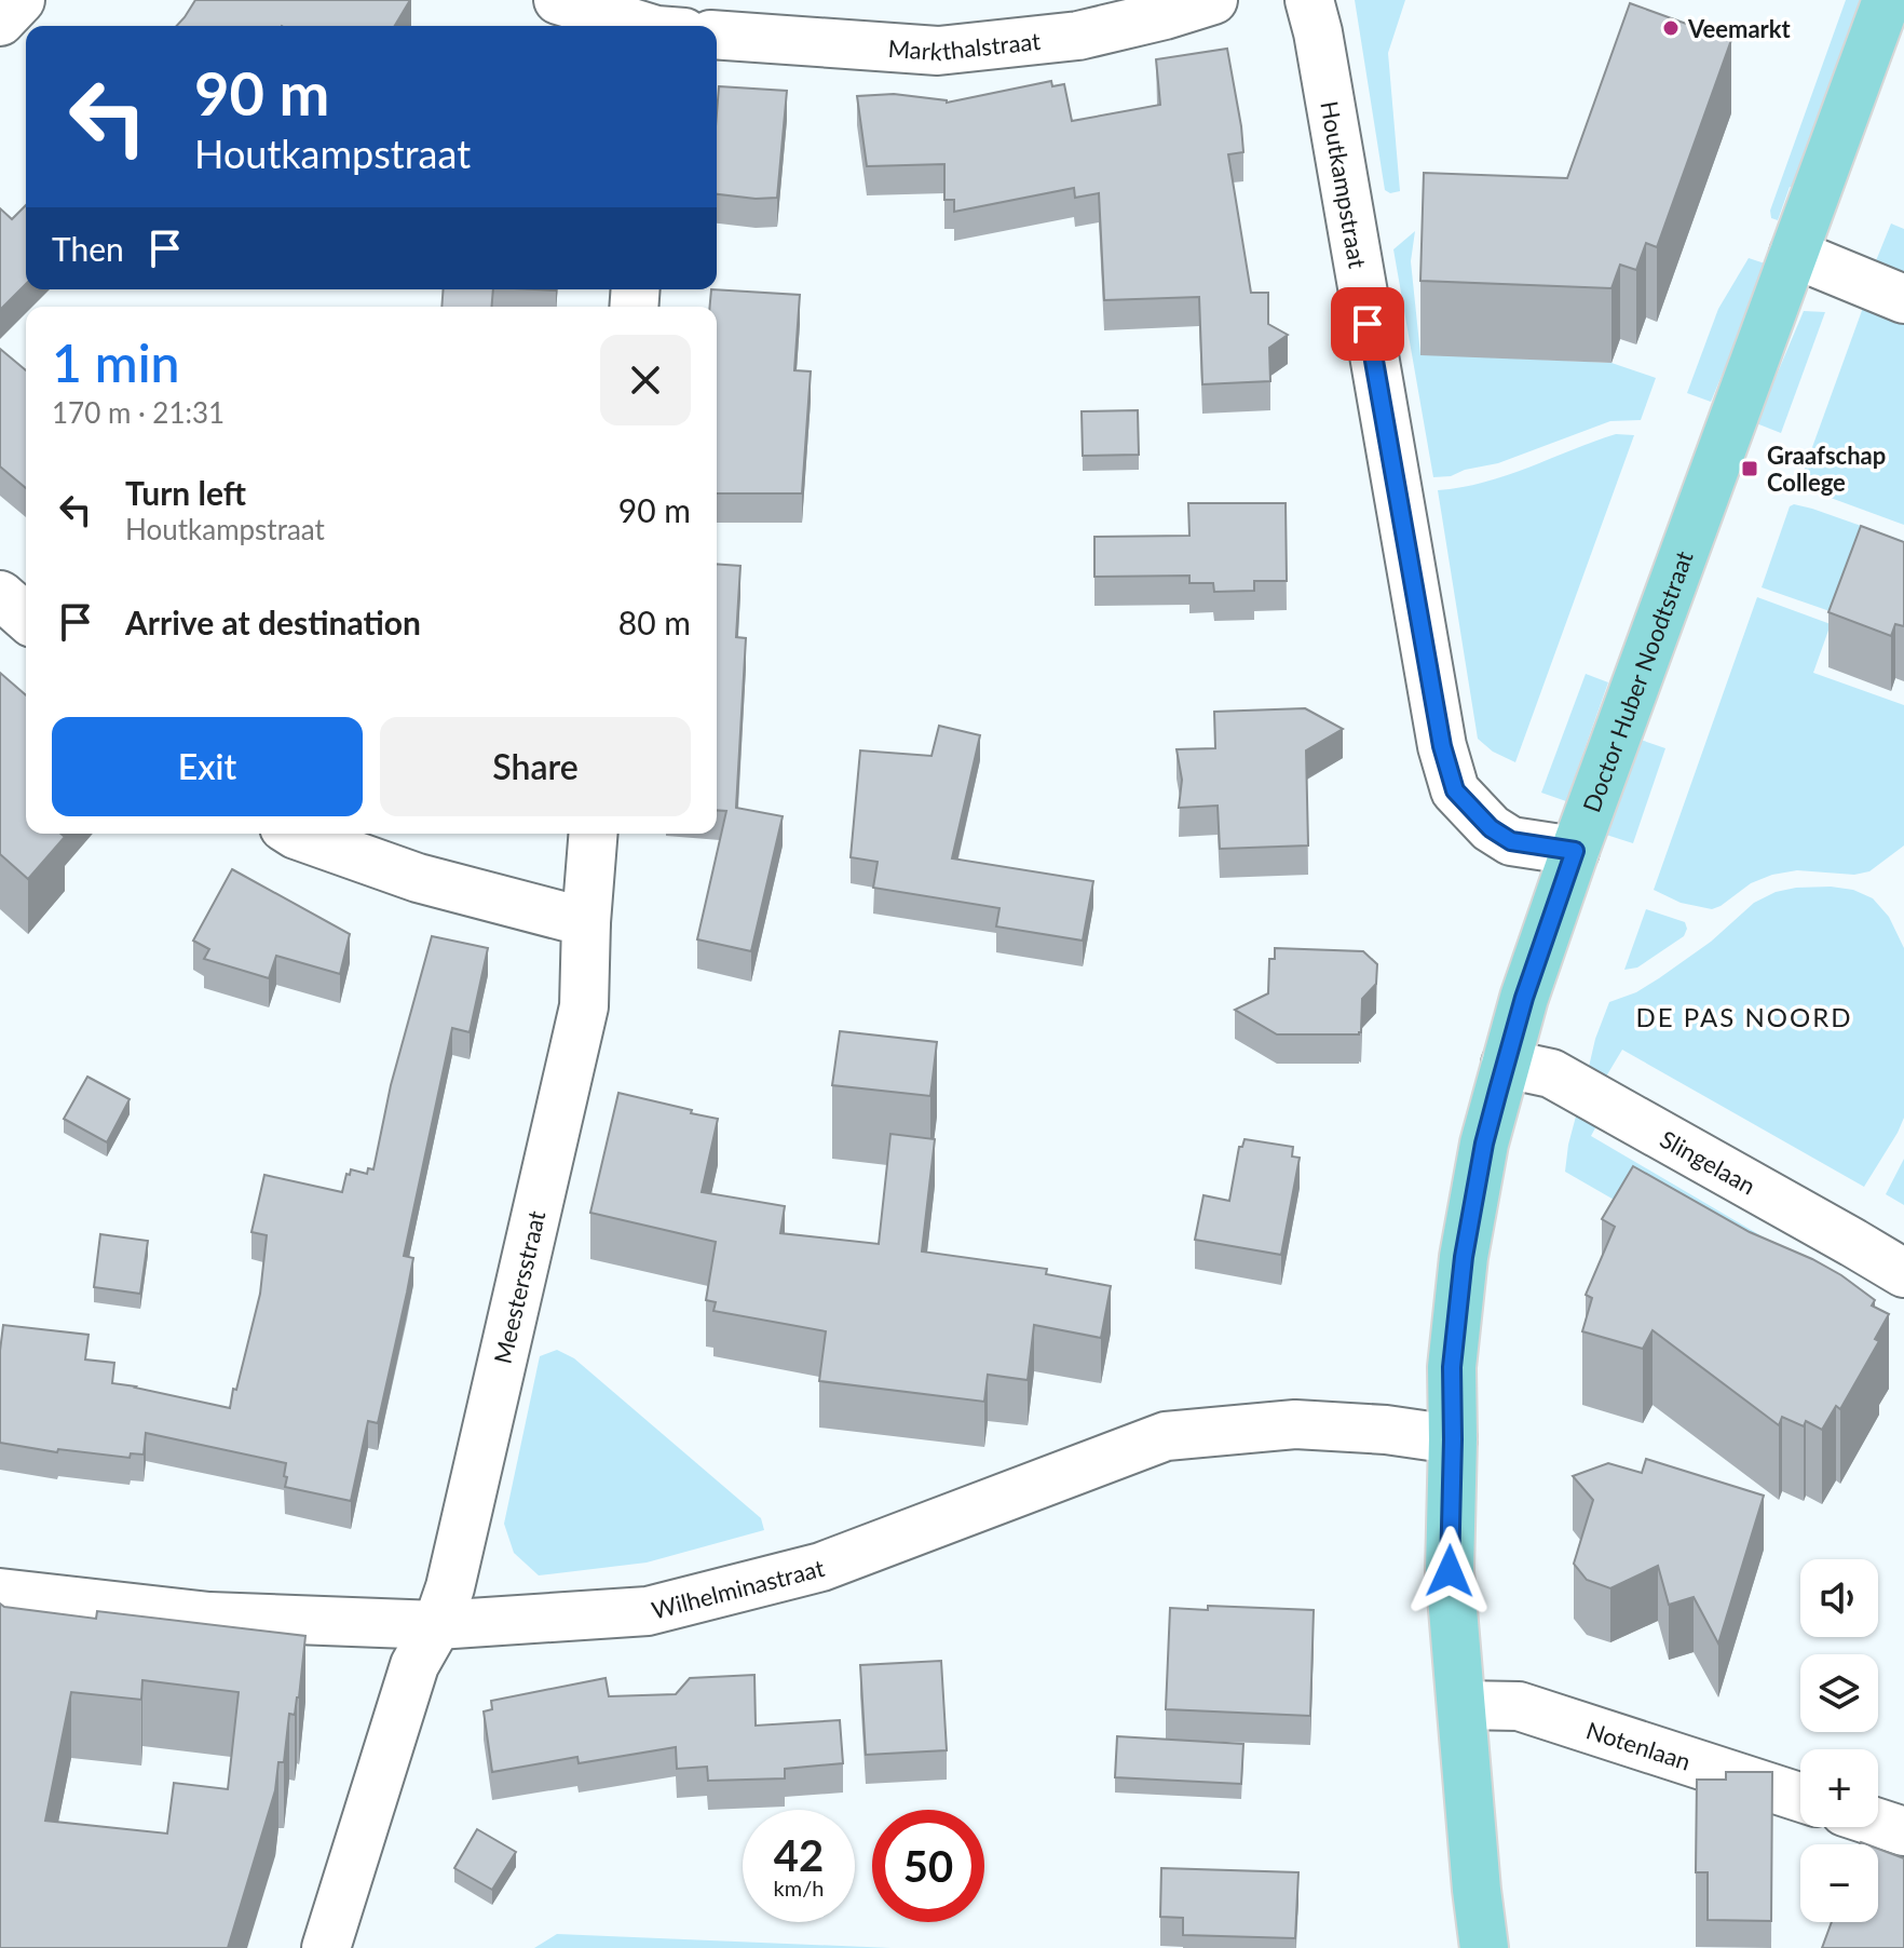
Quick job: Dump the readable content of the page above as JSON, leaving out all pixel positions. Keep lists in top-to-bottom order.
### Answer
{
  "streets": {
    "main road": ["Doctor Huber Noodtstraat"],
    "street": [
      "Markthalstraat",
      "Houtkampstraat",
      "Slingelaan",
      "Meestersstraat",
      "Wilhelminastraat",
      "Notenlaan"
    ]
  },
  "crossings": [
    ["Houtkampstraat", "Doctor Huber Noodtstraat"],
    ["Doctor Huber Noodtstraat", "Slingelaan"],
    ["Doctor Huber Noodtstraat", "Wilhelminastraat"],
    ["Doctor Huber Noodtstraat", "Notenlaan"],
    ["Meestersstraat", "Wilhelminastraat"]
  ],
  "districts": ["DE PAS NOORD"],
  "places": {
    "other": ["Veemarkt"],
    "transit": ["Graafschap College"]
  },
  "page": {
    "turn": ["90 m", "Houtkampstraat"],
    "then": "Then",
    "heading": ["1 min", "170 m · 21:31"],
    "list": [
      {
        "name": "Turn left",
        "note": "Houtkampstraat",
        "value": "90 m"
      },
      {
        "name": "Arrive at destination",
        "value": "80 m"
      }
    ],
    "buttons": ["Exit", "Share"],
    "map_buttons": ["+", "−"],
    "speed": "42 km/h",
    "limit": "50"
  }
}
